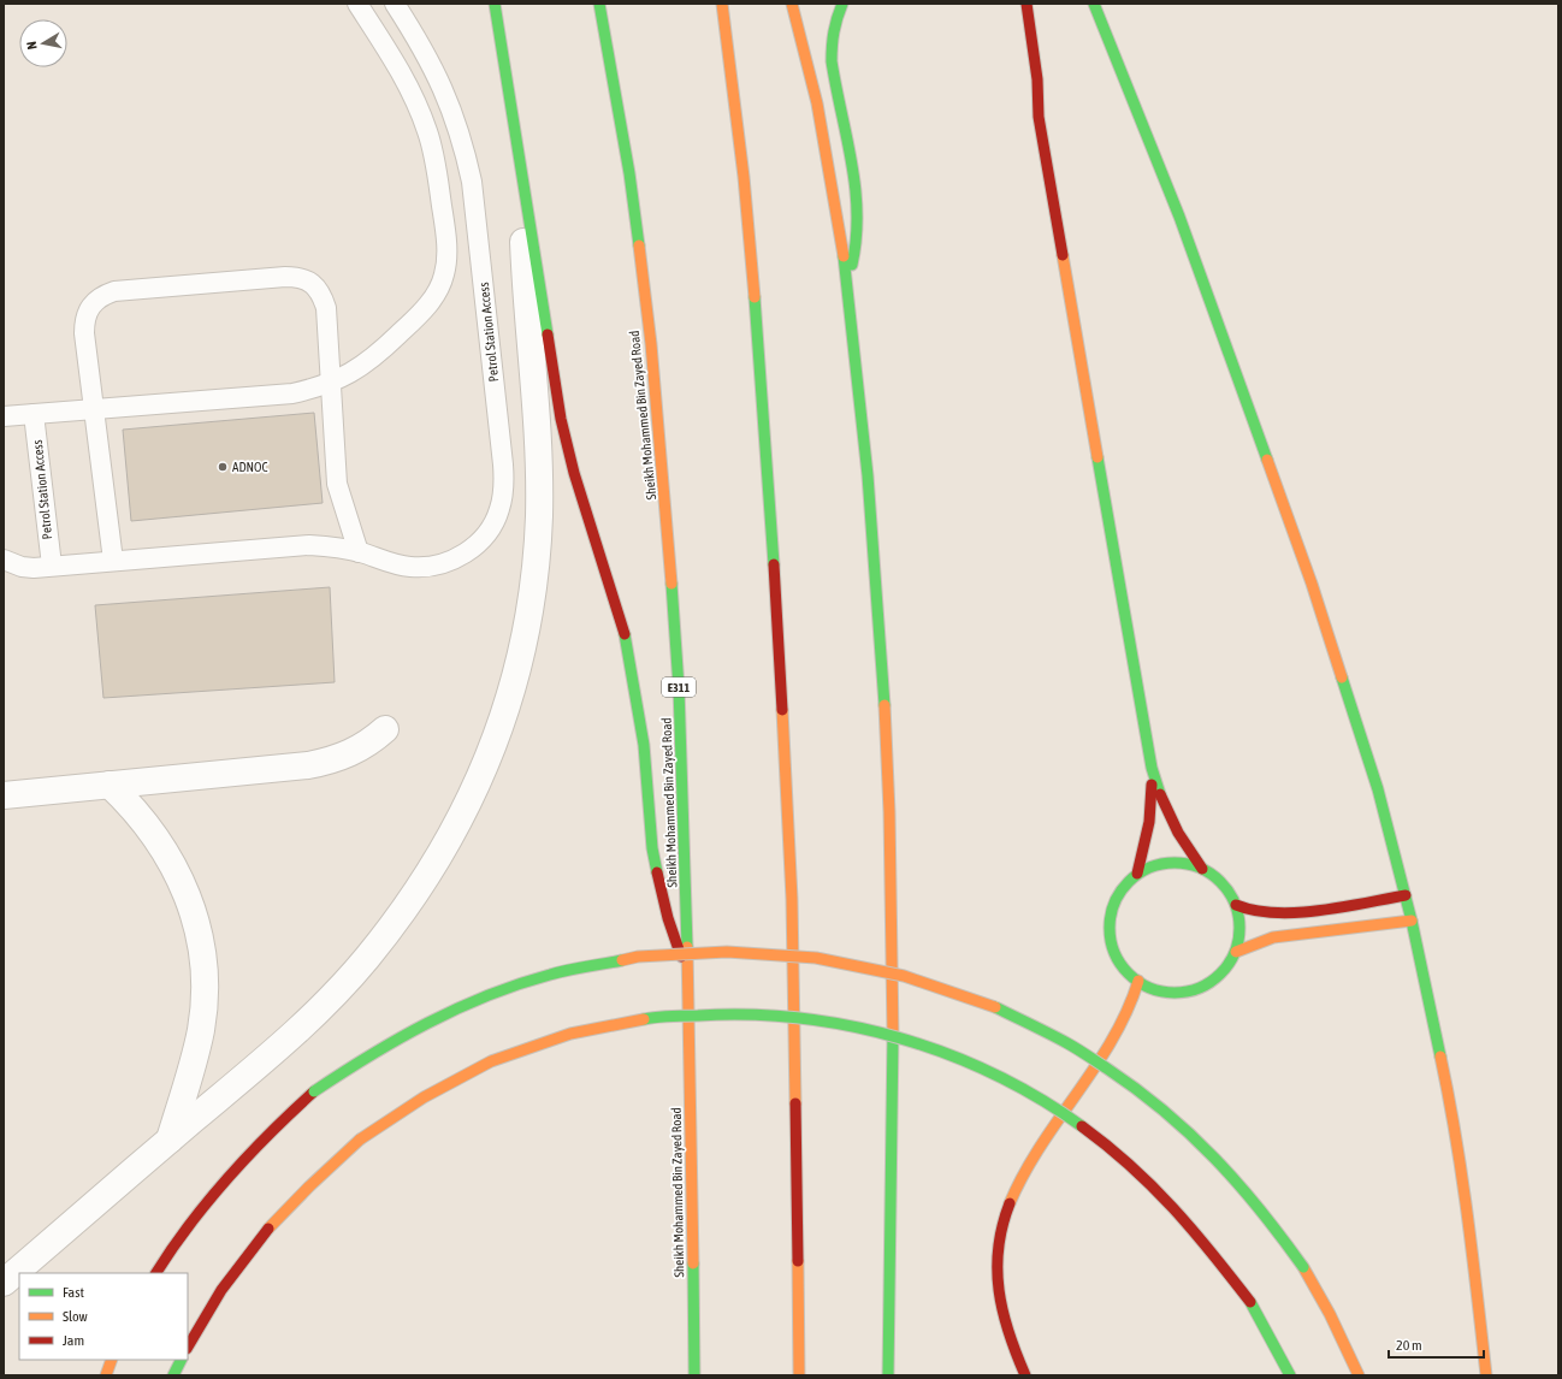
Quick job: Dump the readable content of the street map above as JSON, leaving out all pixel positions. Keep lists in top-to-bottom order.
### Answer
{
  "streets": {
    "main road": ["Sheikh Mohammed Bin Zayed Road", "E311"],
    "lane": ["Petrol Station Access"]
  },
  "places": ["ADNOC"],
  "legend": ["Fast", "Slow", "Jam"],
  "scale_bar": "20 m",
  "north": "left"
}
